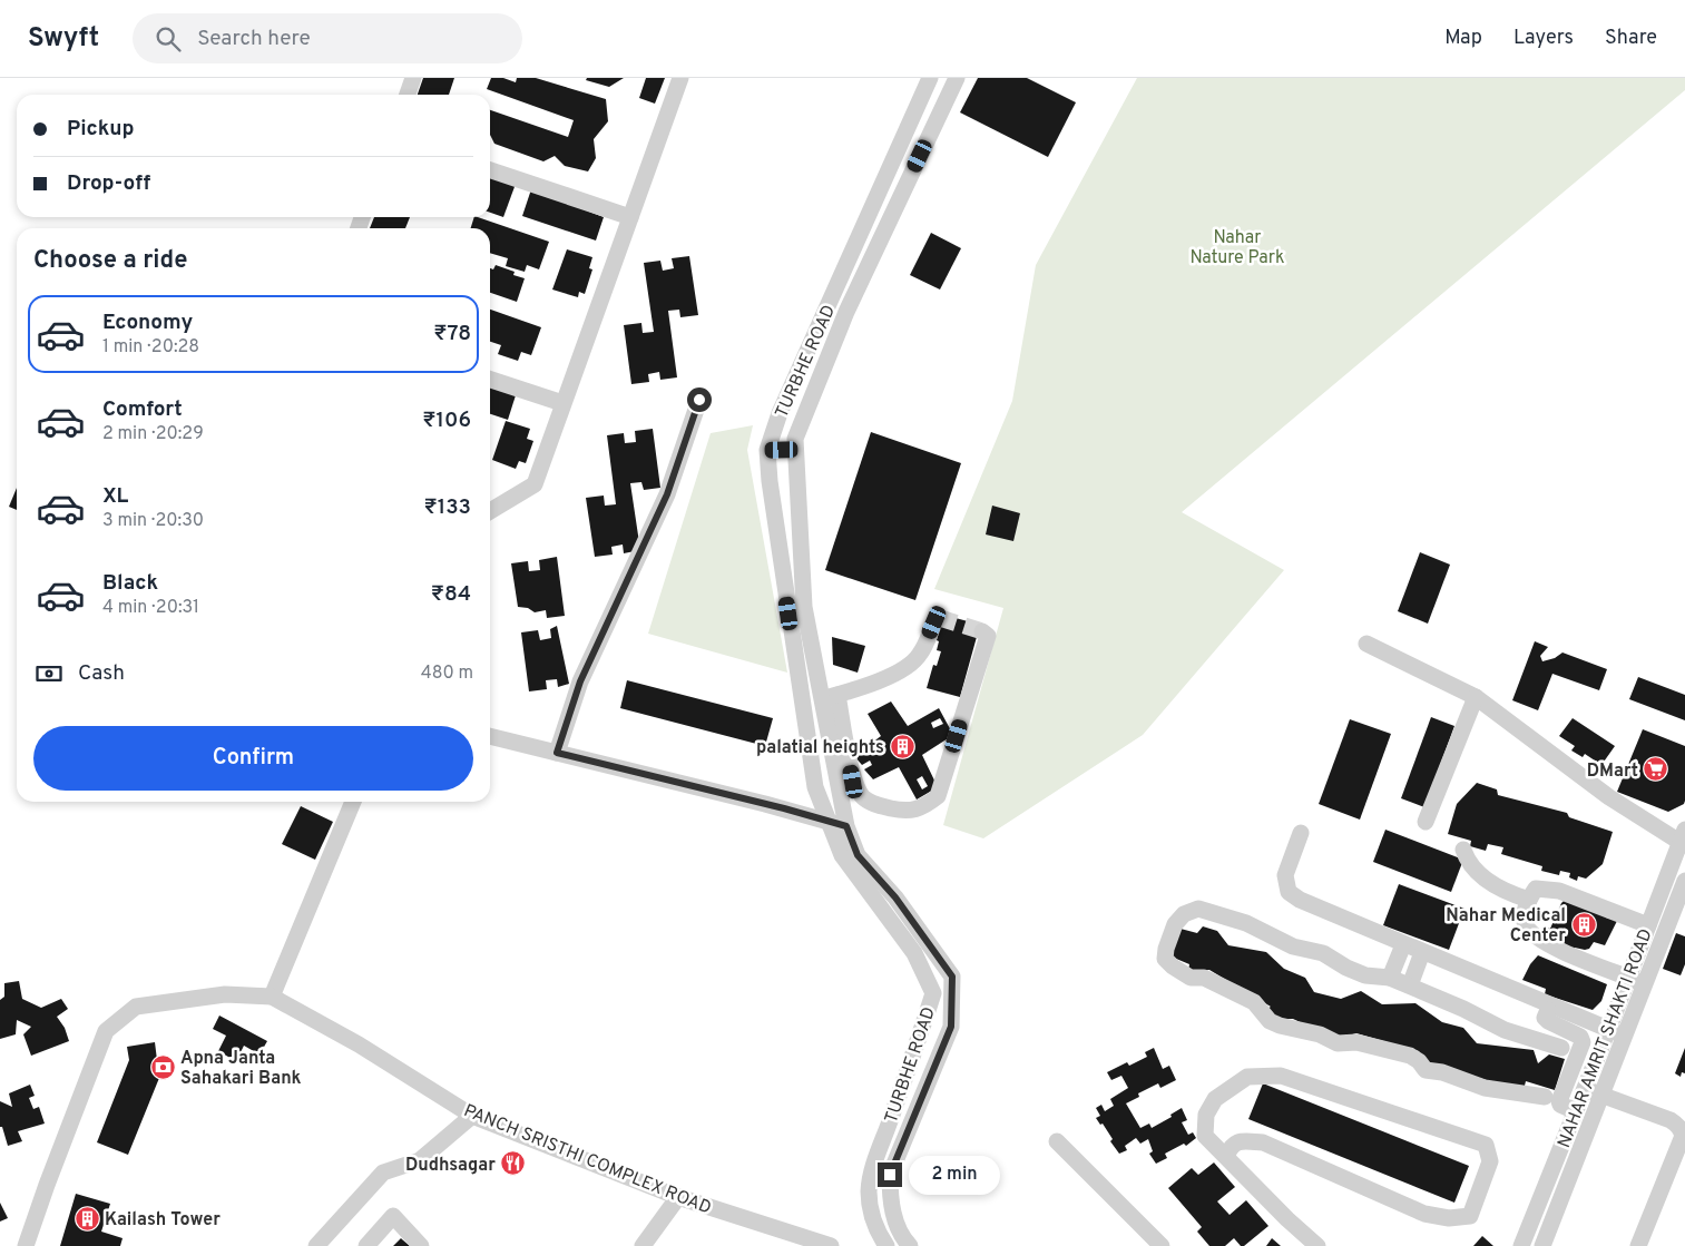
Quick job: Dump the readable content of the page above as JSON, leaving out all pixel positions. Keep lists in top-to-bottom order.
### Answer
{
  "streets": {
    "street": ["TURBHE ROAD", "NAHAR AMRIT SHAKTI ROAD", "PANCH SRISTHI COMPLEX ROAD"]
  },
  "parks": ["Nahar Nature Park"],
  "places": {
    "building": ["palatial heights", "Nahar Medical Center", "Kailash Tower"],
    "supermarket": ["DMart"],
    "bank": ["Apna Janta Sahakari Bank"],
    "restaurant": ["Dudhsagar"]
  },
  "page": {
    "header": "Swyft",
    "search": "Search here",
    "nav": ["Map", "Layers", "Share"],
    "banner": ["Pickup", "Drop-off"],
    "heading": "Choose a ride",
    "list": [
      {
        "name": "Economy",
        "note": "1 min · 20:28",
        "value": "₹78"
      },
      {
        "name": "Comfort",
        "note": "2 min · 20:29",
        "value": "₹106"
      },
      {
        "name": "XL",
        "note": "3 min · 20:30",
        "value": "₹133"
      },
      {
        "name": "Black",
        "note": "4 min · 20:31",
        "value": "₹84"
      }
    ],
    "pay": ["Cash", "480 m"],
    "buttons": "Confirm",
    "bubble": "2 min"
  }
}
